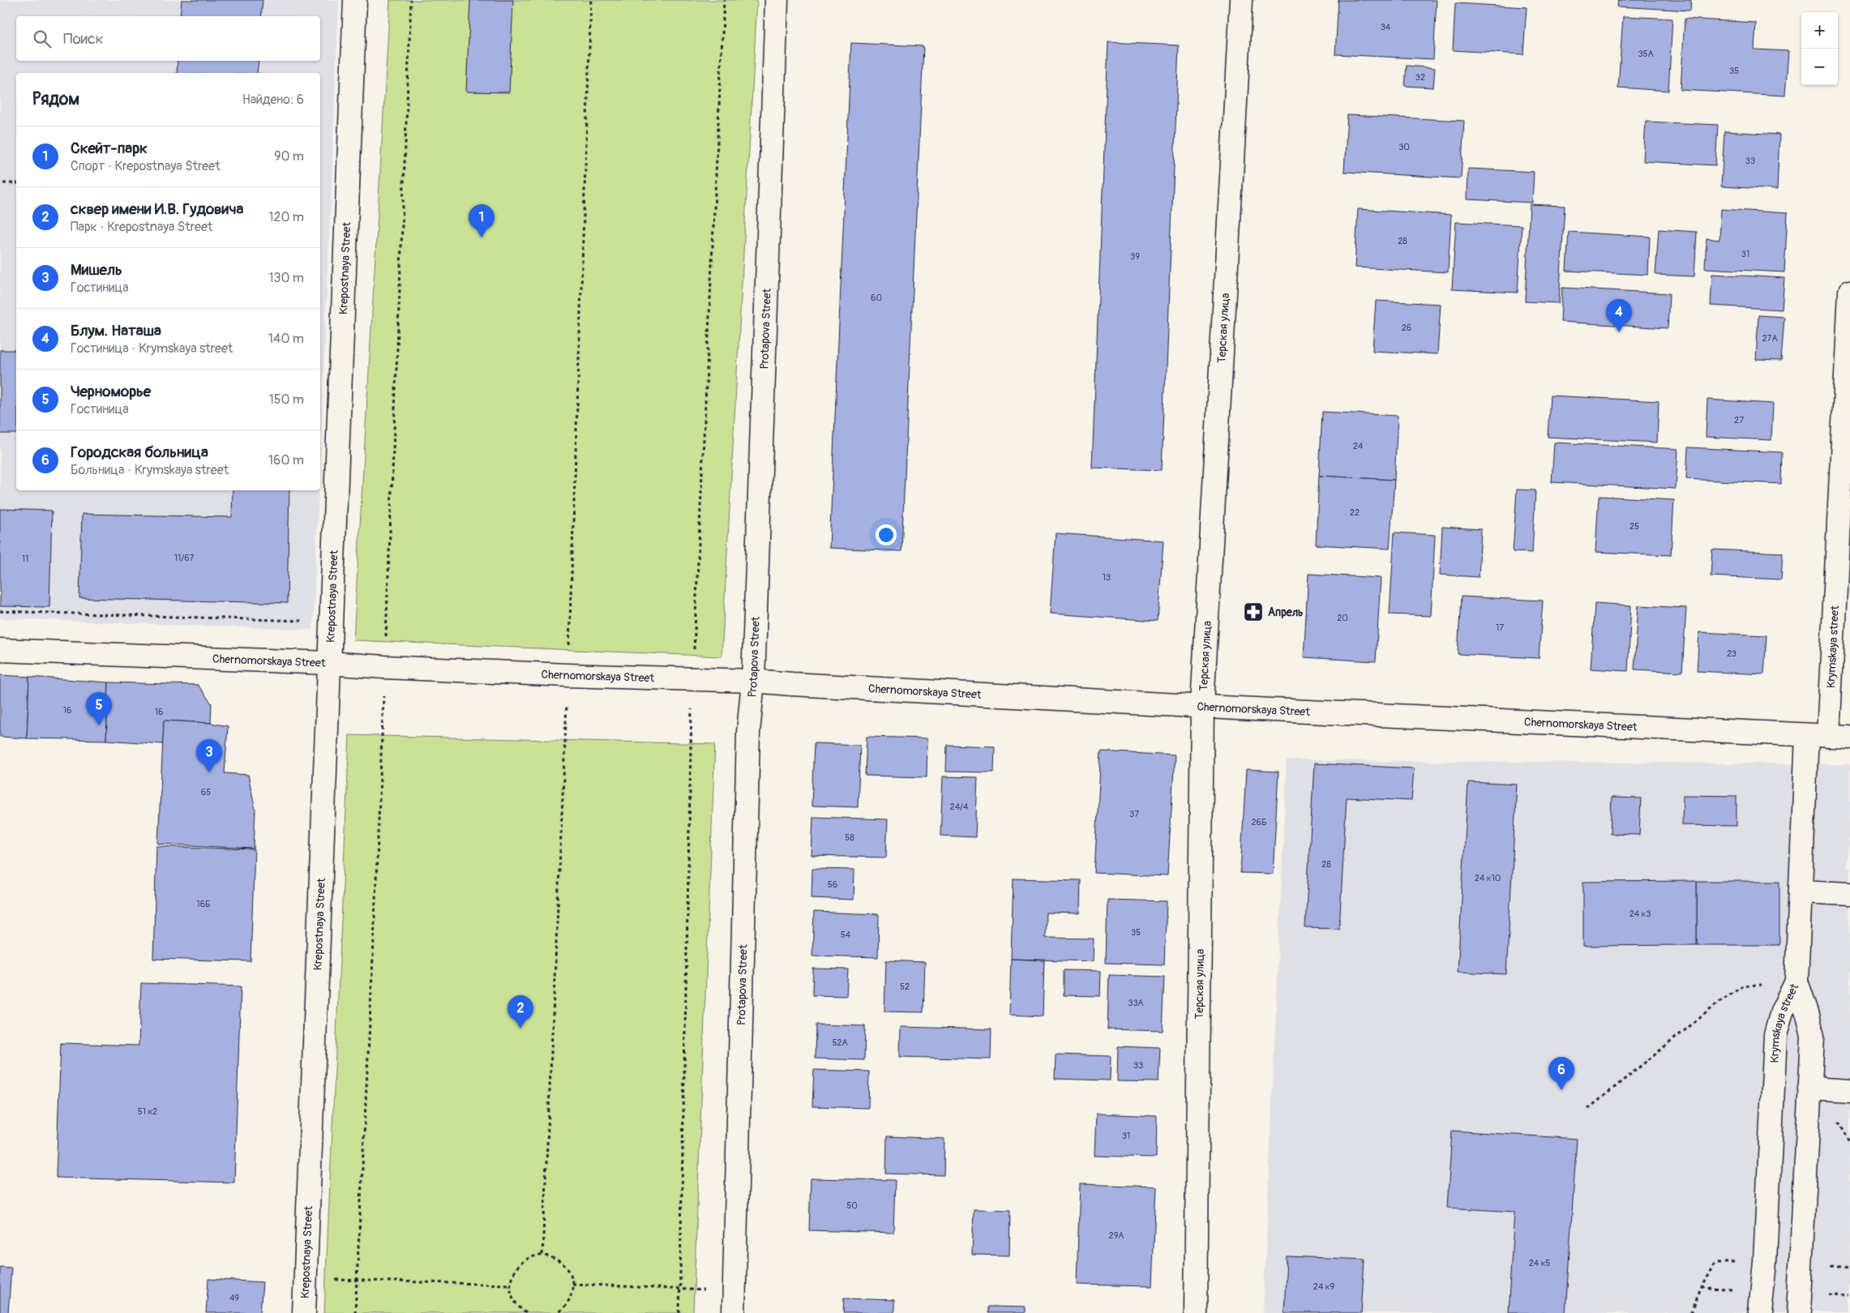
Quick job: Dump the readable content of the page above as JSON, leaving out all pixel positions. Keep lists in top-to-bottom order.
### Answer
{
  "streets": {
    "street": [
      "Krepostnaya Street",
      "Protapova Street",
      "Терская улица",
      "Krymskaya street",
      "Chernomorskaya Street"
    ]
  },
  "crossings": [
    ["Krepostnaya Street", "Chernomorskaya Street"],
    ["Protapova Street", "Chernomorskaya Street"],
    ["Терская улица", "Chernomorskaya Street"],
    ["Krymskaya street", "Chernomorskaya Street"]
  ],
  "places": {
    "pharmacy": ["Апрель"]
  },
  "house_numbers": [
    "34",
    "35А",
    "35",
    "32",
    "30",
    "33",
    "28",
    "31",
    "39",
    "60",
    "26",
    "27А",
    "27",
    "24",
    "22",
    "25",
    "11/67",
    "11",
    "13",
    "20",
    "17",
    "23",
    "16",
    "16",
    "65",
    "24/4",
    "37",
    "26Б",
    "58",
    "28",
    "24 к10",
    "56",
    "16Б",
    "24 к3",
    "35",
    "54",
    "52",
    "33А",
    "52А",
    "33",
    "51 к2",
    "31",
    "50",
    "29А",
    "24 к5",
    "24 к9",
    "49"
  ],
  "page": {
    "map_buttons": ["+", "−"],
    "search": "Поиск",
    "heading": ["Рядом", "Найдено: 6"],
    "list": [
      {
        "mark": "1",
        "name": "Скейт-парк",
        "note": "Спорт · Krepostnaya Street",
        "value": "90 m"
      },
      {
        "mark": "2",
        "name": "сквер имени И.В. Гудовича",
        "note": "Парк · Krepostnaya Street",
        "value": "120 m"
      },
      {
        "mark": "3",
        "name": "Мишель",
        "note": "Гостиница",
        "value": "130 m"
      },
      {
        "mark": "4",
        "name": "Блум. Наташа",
        "note": "Гостиница · Krymskaya street",
        "value": "140 m"
      },
      {
        "mark": "5",
        "name": "Черноморье",
        "note": "Гостиница",
        "value": "150 m"
      },
      {
        "mark": "6",
        "name": "Городская больница",
        "note": "Больница · Krymskaya street",
        "value": "160 m"
      }
    ],
    "pins": [
      "1",
      "4",
      "5",
      "3",
      "2",
      "6"
    ]
  }
}
